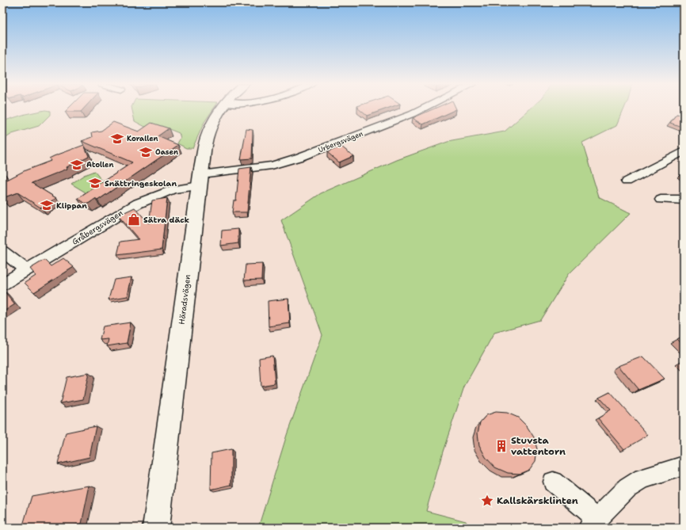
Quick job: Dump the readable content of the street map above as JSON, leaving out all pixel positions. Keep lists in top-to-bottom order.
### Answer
{
  "streets": {
    "street": ["Urbergsvägen", "Gråbergsvägen", "Häradsvägen"]
  },
  "crossings": [
    ["Urbergsvägen", "Gråbergsvägen"],
    ["Urbergsvägen", "Häradsvägen"],
    ["Gråbergsvägen", "Häradsvägen"]
  ],
  "places": {
    "school or university": [
      "Korallen",
      "Oasen",
      "Atollen",
      "Snättringeskolan",
      "Klippan"
    ],
    "shop": ["Sätra däck"],
    "building": ["Stuvsta vattentorn"],
    "place": ["Kallskärsklinten"]
  }
}
